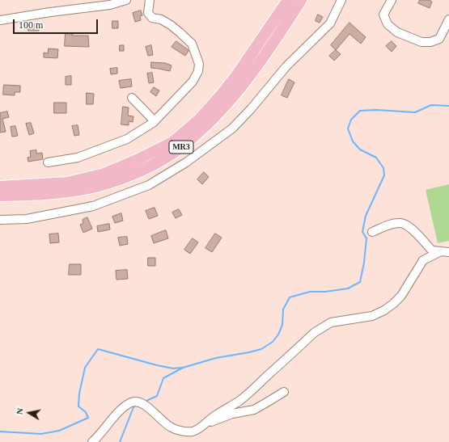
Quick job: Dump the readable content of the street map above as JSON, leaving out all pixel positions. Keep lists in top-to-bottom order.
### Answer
{
  "streets": {
    "highway": ["MR3"]
  },
  "scale_bar": "100 m",
  "north": "left"
}
